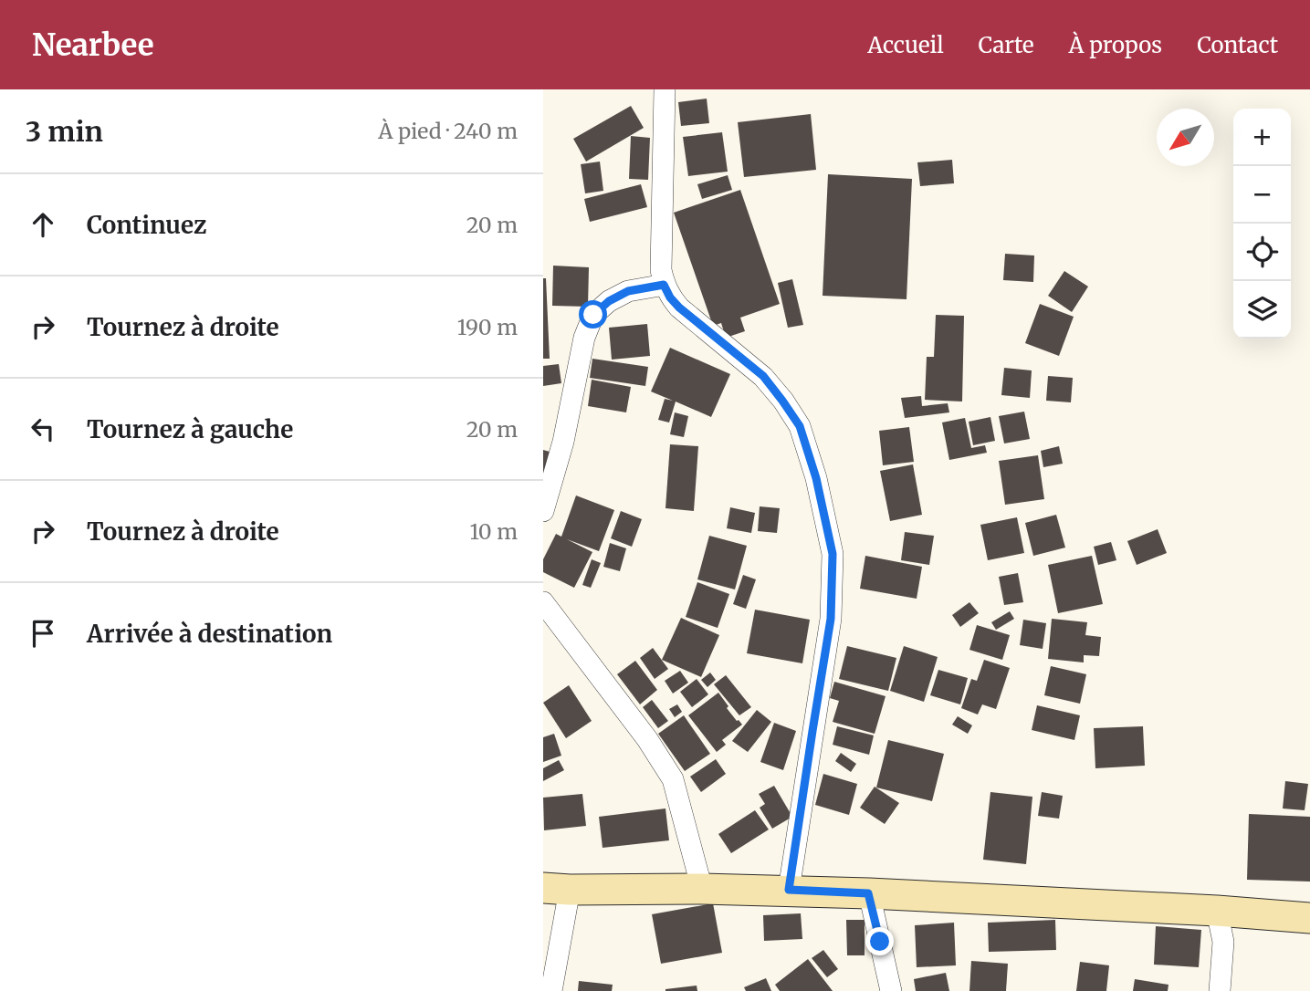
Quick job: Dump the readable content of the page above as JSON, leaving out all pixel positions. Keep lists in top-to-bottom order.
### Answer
{
  "north": "bottom left",
  "page": {
    "header": "Nearbee",
    "nav": [
      "Accueil",
      "Carte",
      "À propos",
      "Contact"
    ],
    "heading": ["3 min", "À pied · 240 m"],
    "map_buttons": ["+", "−"],
    "list": [
      ["Continuez", "20 m"],
      ["Tournez à droite", "190 m"],
      ["Tournez à gauche", "20 m"],
      ["Tournez à droite", "10 m"],
      "Arrivée à destination"
    ]
  }
}
